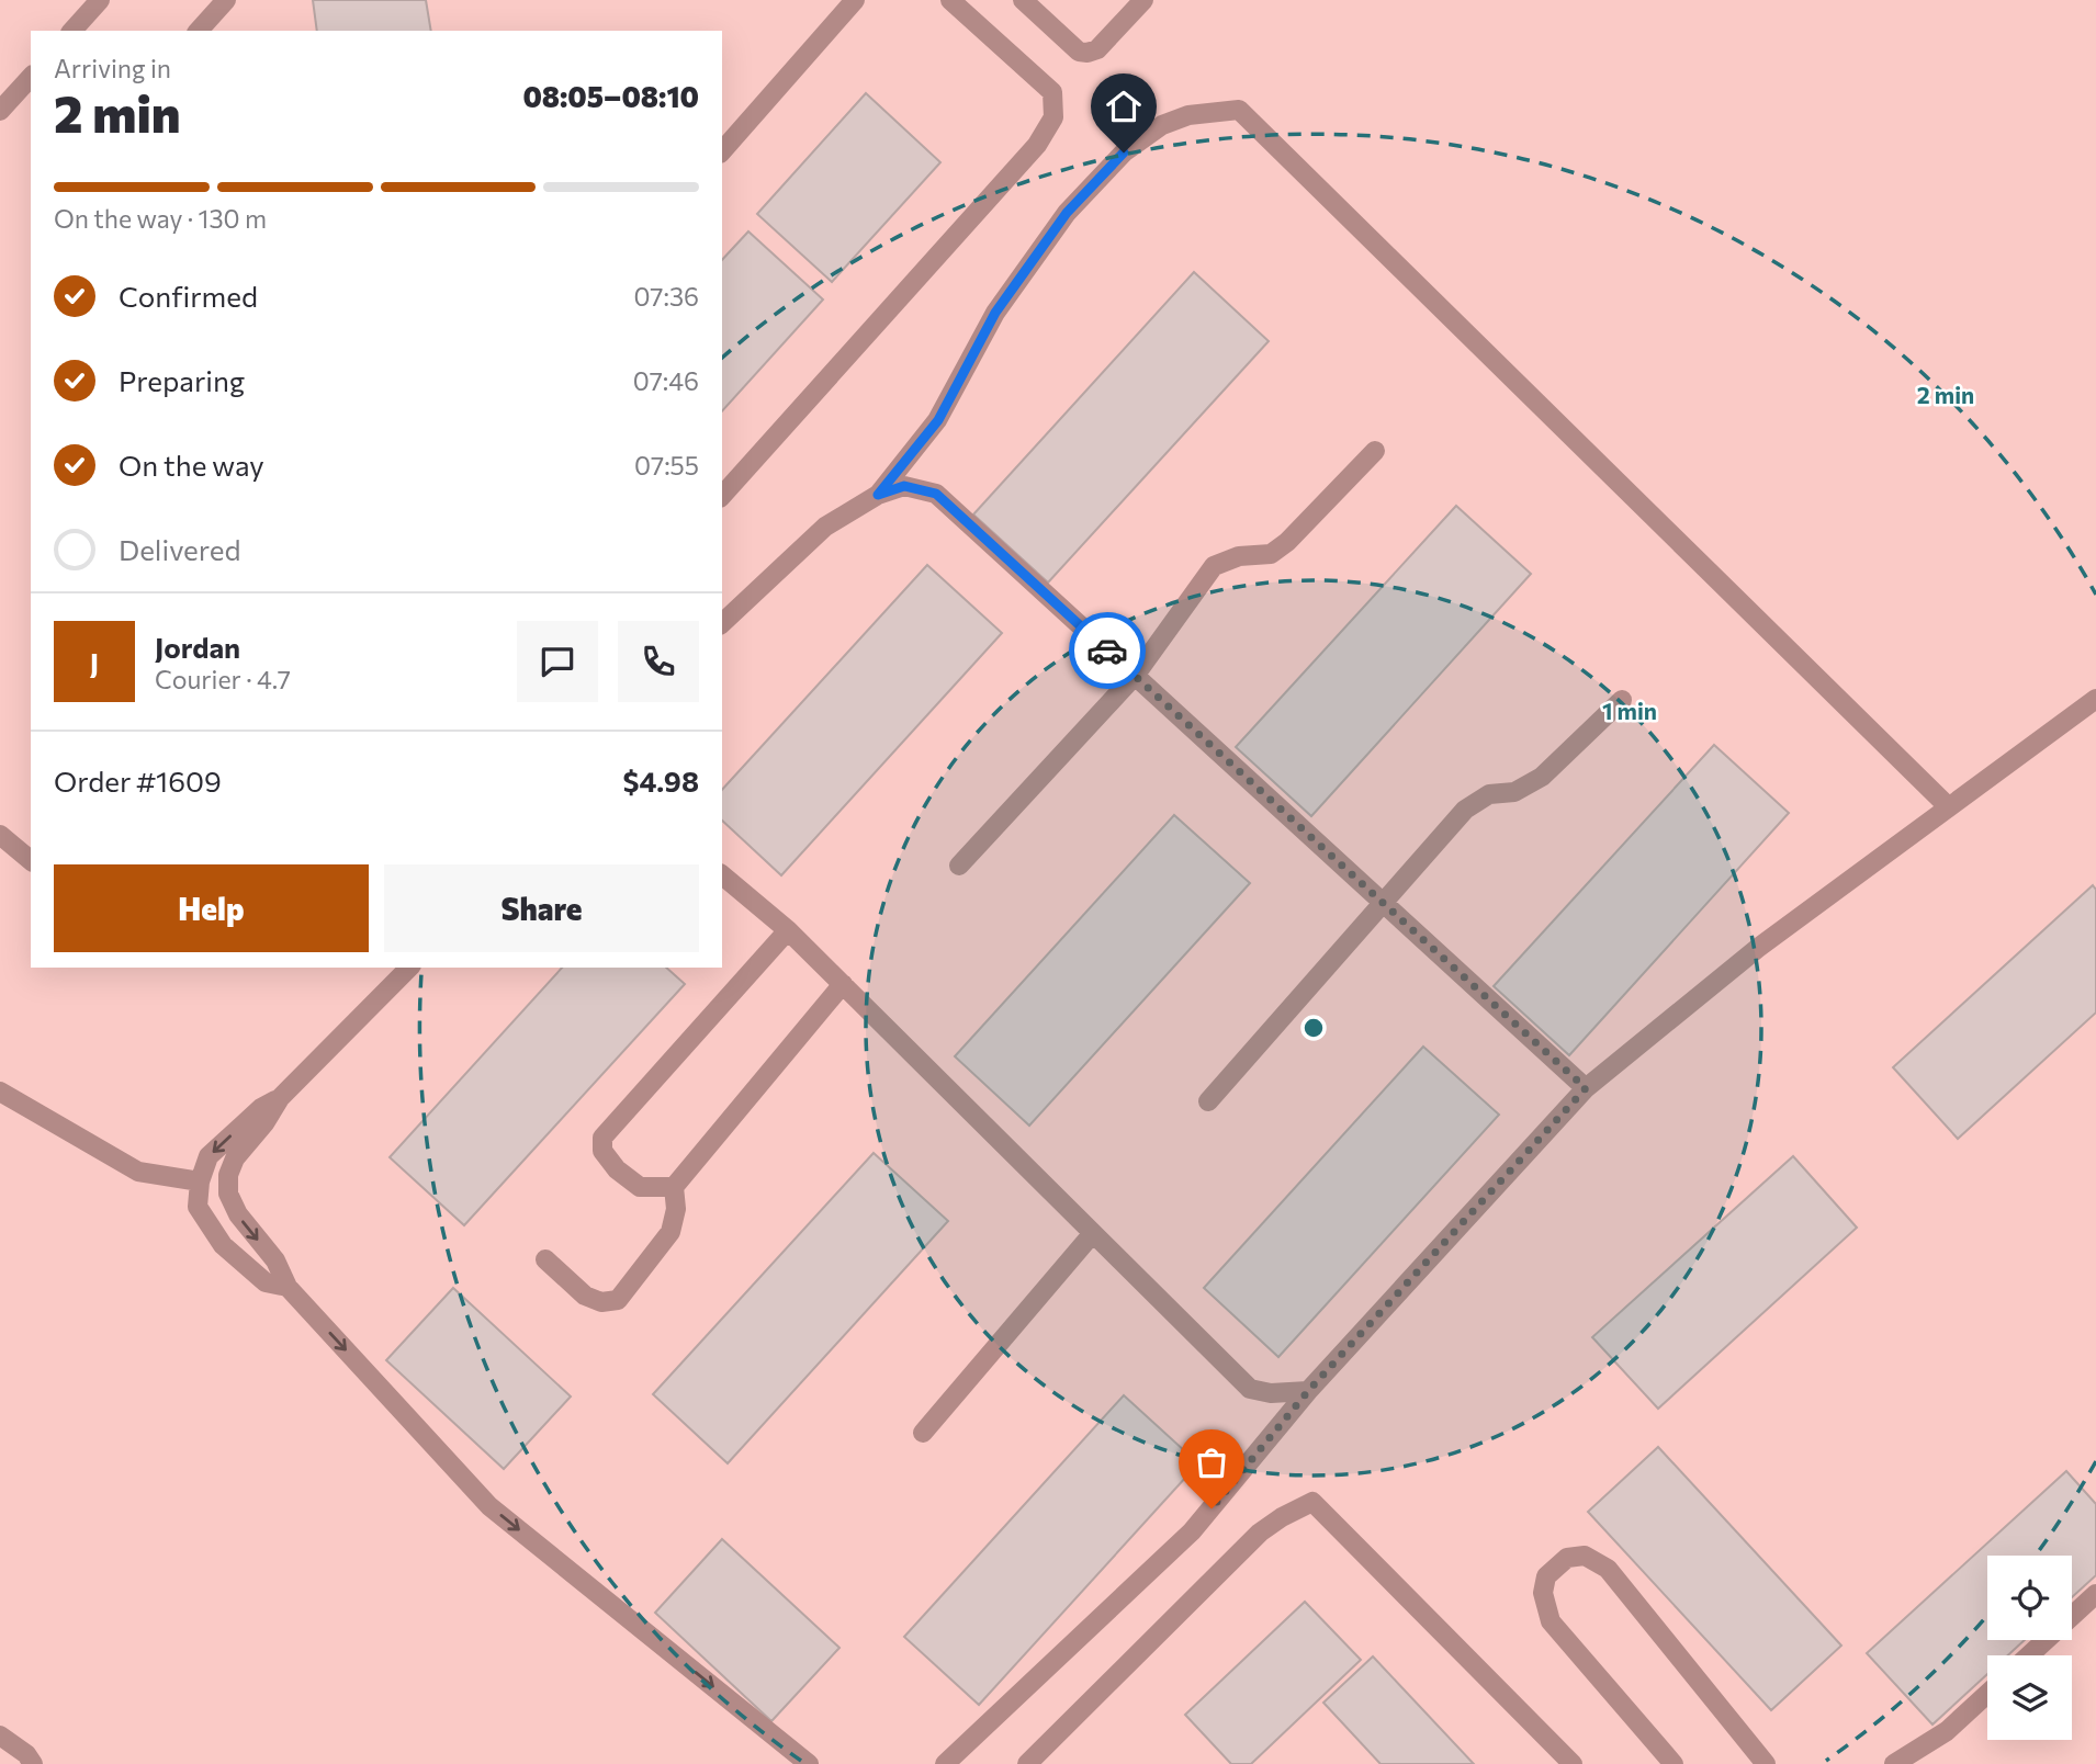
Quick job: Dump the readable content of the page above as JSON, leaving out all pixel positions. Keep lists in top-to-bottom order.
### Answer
{
  "page": {
    "heading": ["2 min", "Arriving in", "08:05–08:10"],
    "panel": [
      "Jordan",
      "Courier · 4.7",
      "Order #1609",
      "$4.98"
    ],
    "bar": "On the way · 130 m",
    "list": [
      ["Confirmed", "07:36"],
      ["Preparing", "07:46"],
      ["On the way", "07:55"],
      "Delivered"
    ],
    "round": "J",
    "buttons": ["Help", "Share"]
  },
  "rings": ["2 min", "1 min"]
}
